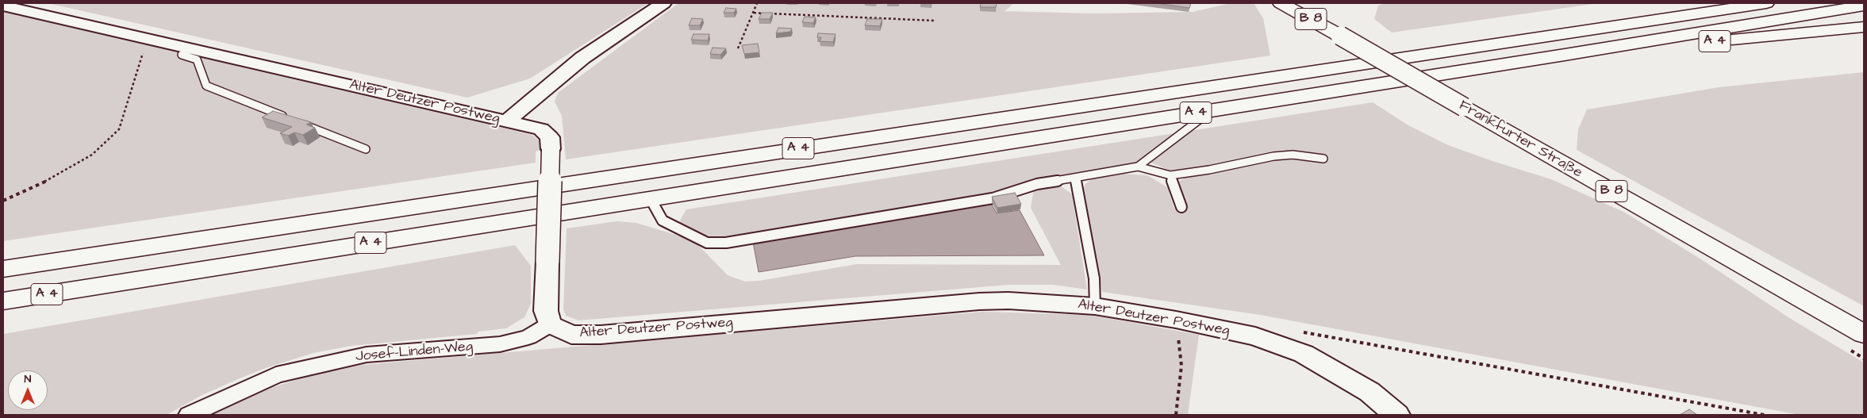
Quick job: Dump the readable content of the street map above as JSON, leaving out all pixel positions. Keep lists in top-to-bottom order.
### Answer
{
  "streets": {
    "main road": ["B 8", "A 4", "Frankfurter Straße"],
    "street": ["Alter Deutzer Postweg", "Josef-Linden-Weg"]
  },
  "crossings": [
    ["Alter Deutzer Postweg", "Josef-Linden-Weg"]
  ],
  "north": "top"
}
